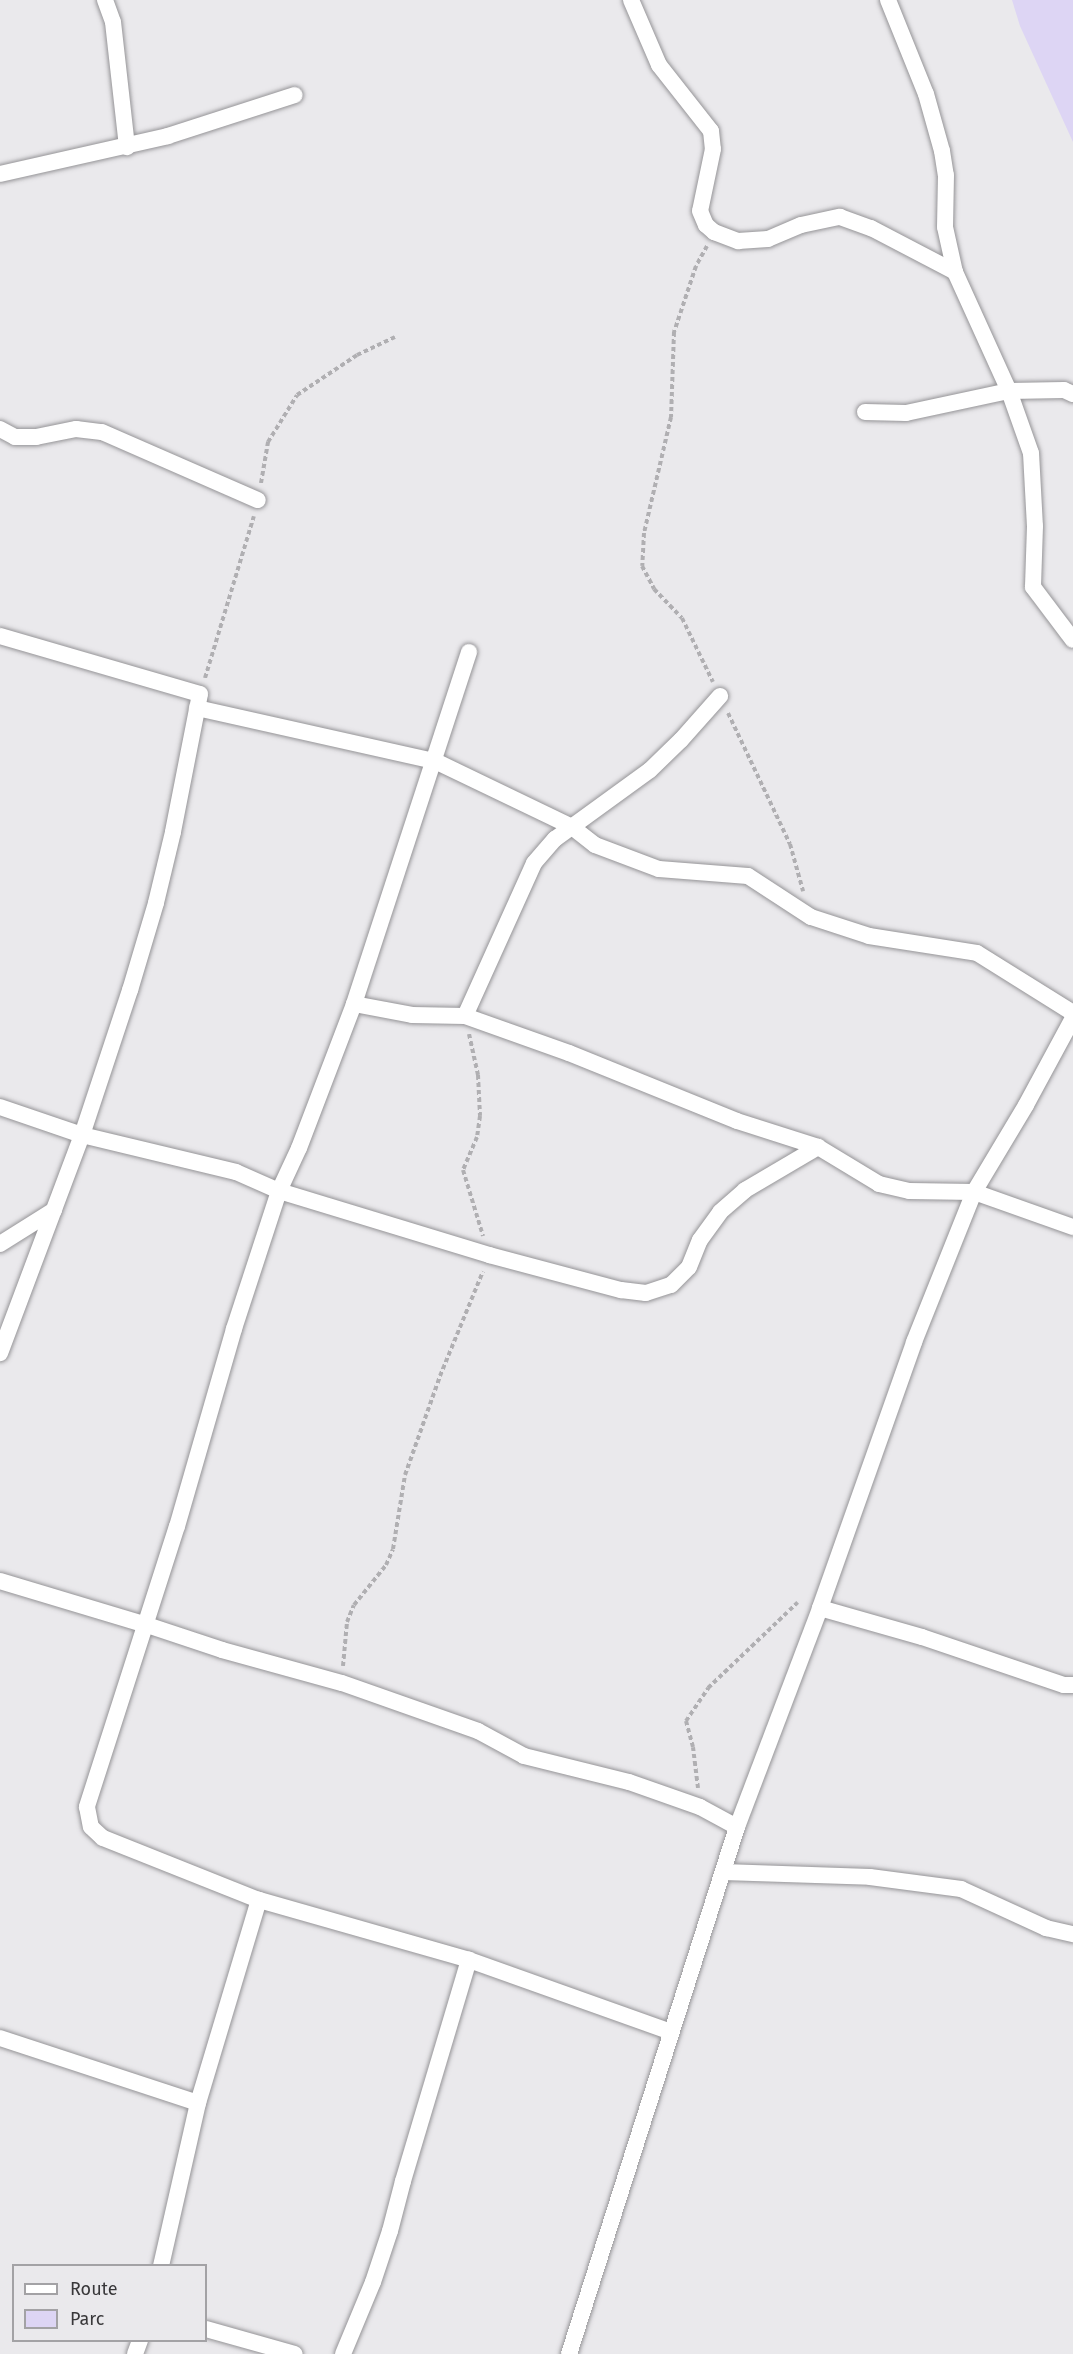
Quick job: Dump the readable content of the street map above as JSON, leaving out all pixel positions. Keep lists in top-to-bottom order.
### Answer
{
  "legend": ["Route", "Parc"]
}
